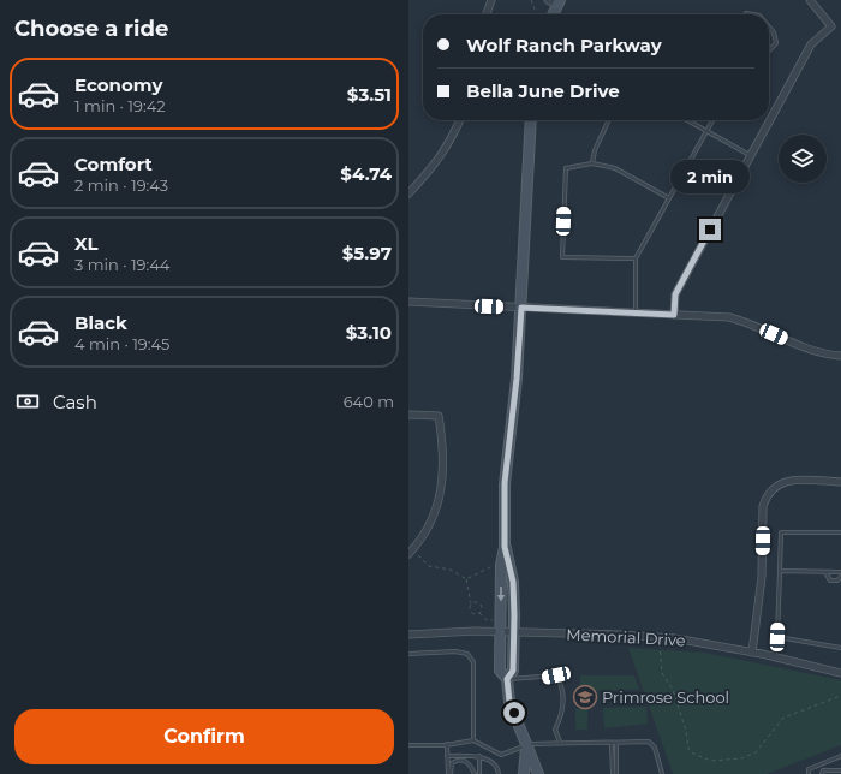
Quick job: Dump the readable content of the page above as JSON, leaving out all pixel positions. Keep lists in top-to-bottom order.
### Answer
{
  "streets": {
    "street": ["Memorial Drive"]
  },
  "places": {
    "school or university": ["Primrose School"]
  },
  "page": {
    "heading": "Choose a ride",
    "banner": ["Wolf Ranch Parkway", "Bella June Drive"],
    "list": [
      {
        "name": "Economy",
        "note": "1 min · 19:42",
        "value": "$3.51"
      },
      {
        "name": "Comfort",
        "note": "2 min · 19:43",
        "value": "$4.74"
      },
      {
        "name": "XL",
        "note": "3 min · 19:44",
        "value": "$5.97"
      },
      {
        "name": "Black",
        "note": "4 min · 19:45",
        "value": "$3.10"
      }
    ],
    "bubble": "2 min",
    "pay": ["Cash", "640 m"],
    "buttons": "Confirm"
  }
}
